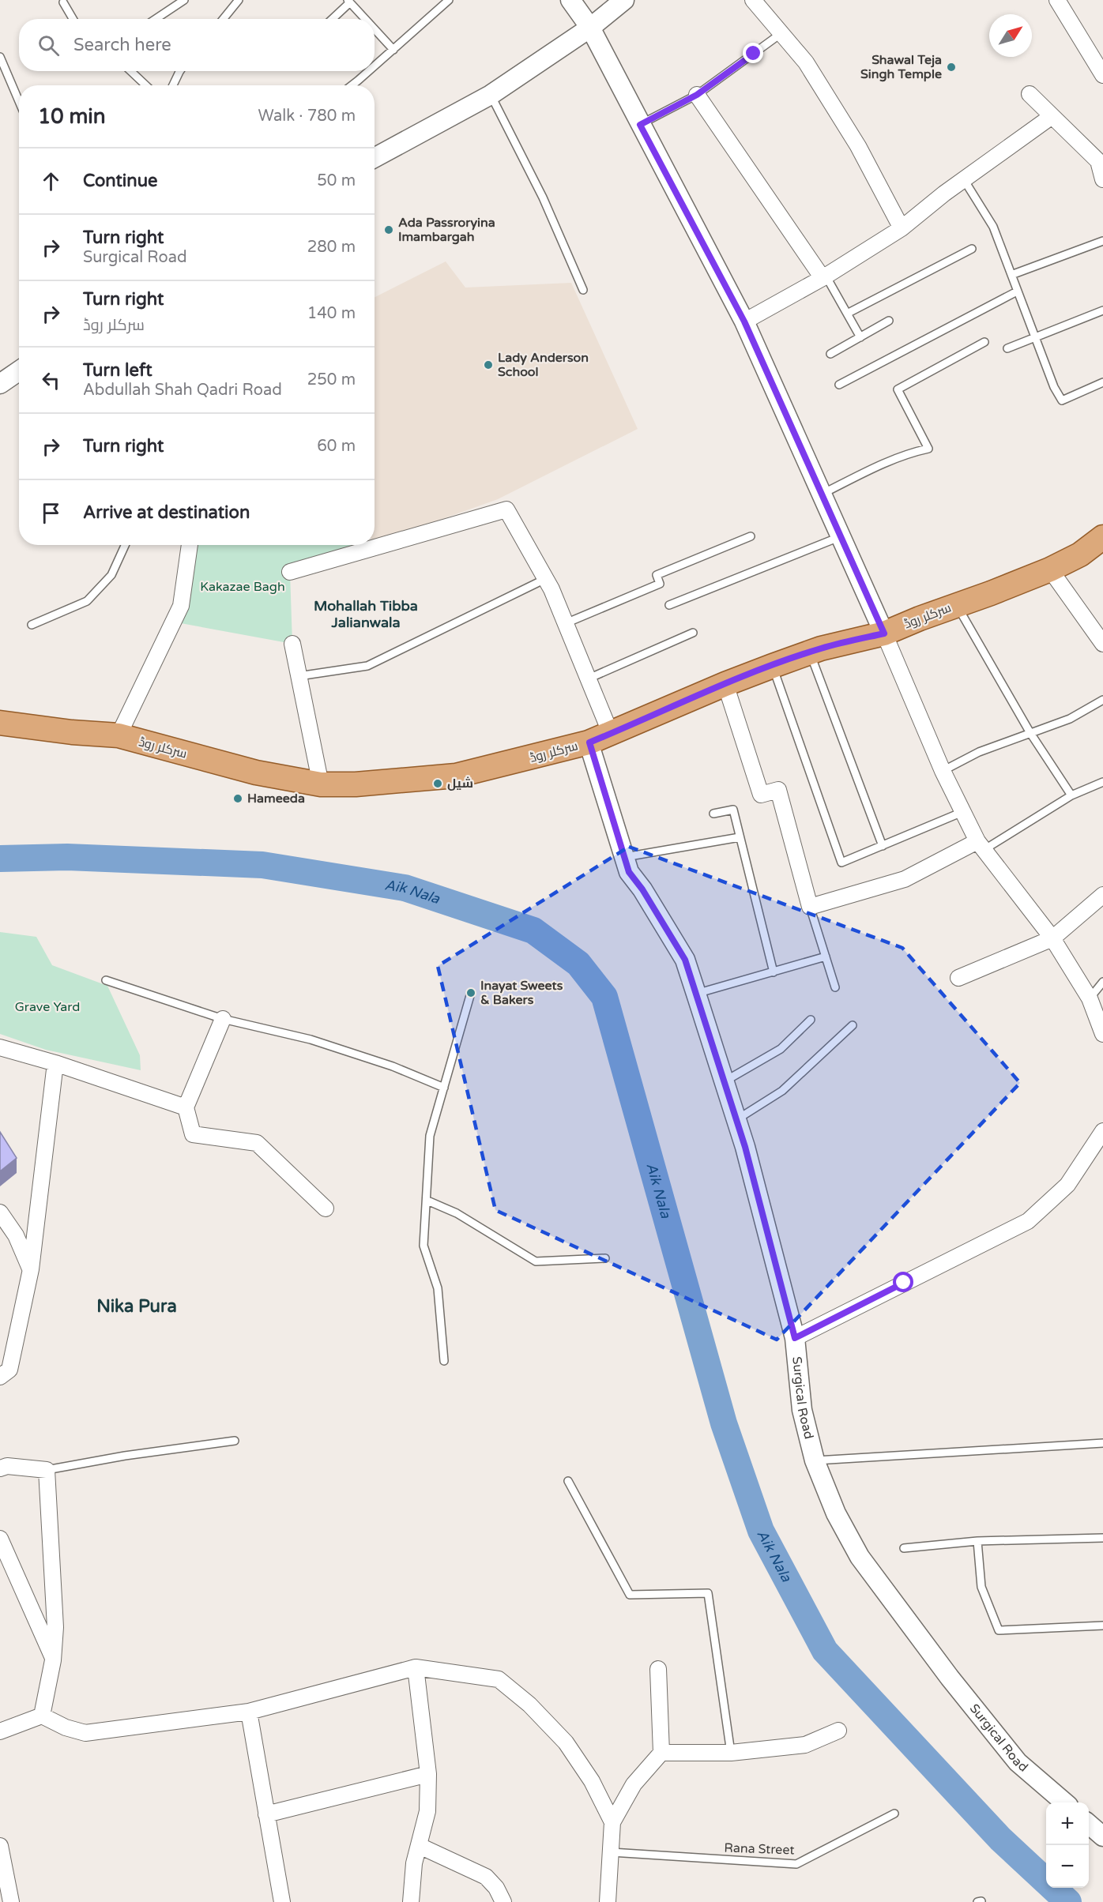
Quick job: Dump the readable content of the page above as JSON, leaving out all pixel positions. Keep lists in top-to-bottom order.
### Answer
{
  "streets": {
    "main road": ["سرکلر روڈ"],
    "street": ["Surgical Road"],
    "lane": ["Rana Street"]
  },
  "crossings": [
    ["سرکلر روڈ", "Surgical Road"]
  ],
  "districts": ["Mohallah Tibba Jalianwala", "Nika Pura"],
  "water": ["Aik Nala"],
  "parks": ["Kakazae Bagh", "Grave Yard"],
  "places": [
    "Shawal Teja Singh Temple",
    "Ada Passroryina Imambargah",
    "Lady Anderson School",
    "شیل",
    "Hameeda",
    "Inayat Sweets & Bakers"
  ],
  "north": "top right",
  "page": {
    "search": "Search here",
    "heading": ["10 min", "Walk · 780 m"],
    "list": [
      ["Continue", "50 m"],
      ["Turn right", "Surgical Road", "280 m"],
      ["Turn right", "سرکلر روڈ", "140 m"],
      ["Turn left", "Abdullah Shah Qadri Road", "250 m"],
      ["Turn right", "60 m"],
      "Arrive at destination"
    ],
    "map_buttons": ["+", "−"]
  }
}
